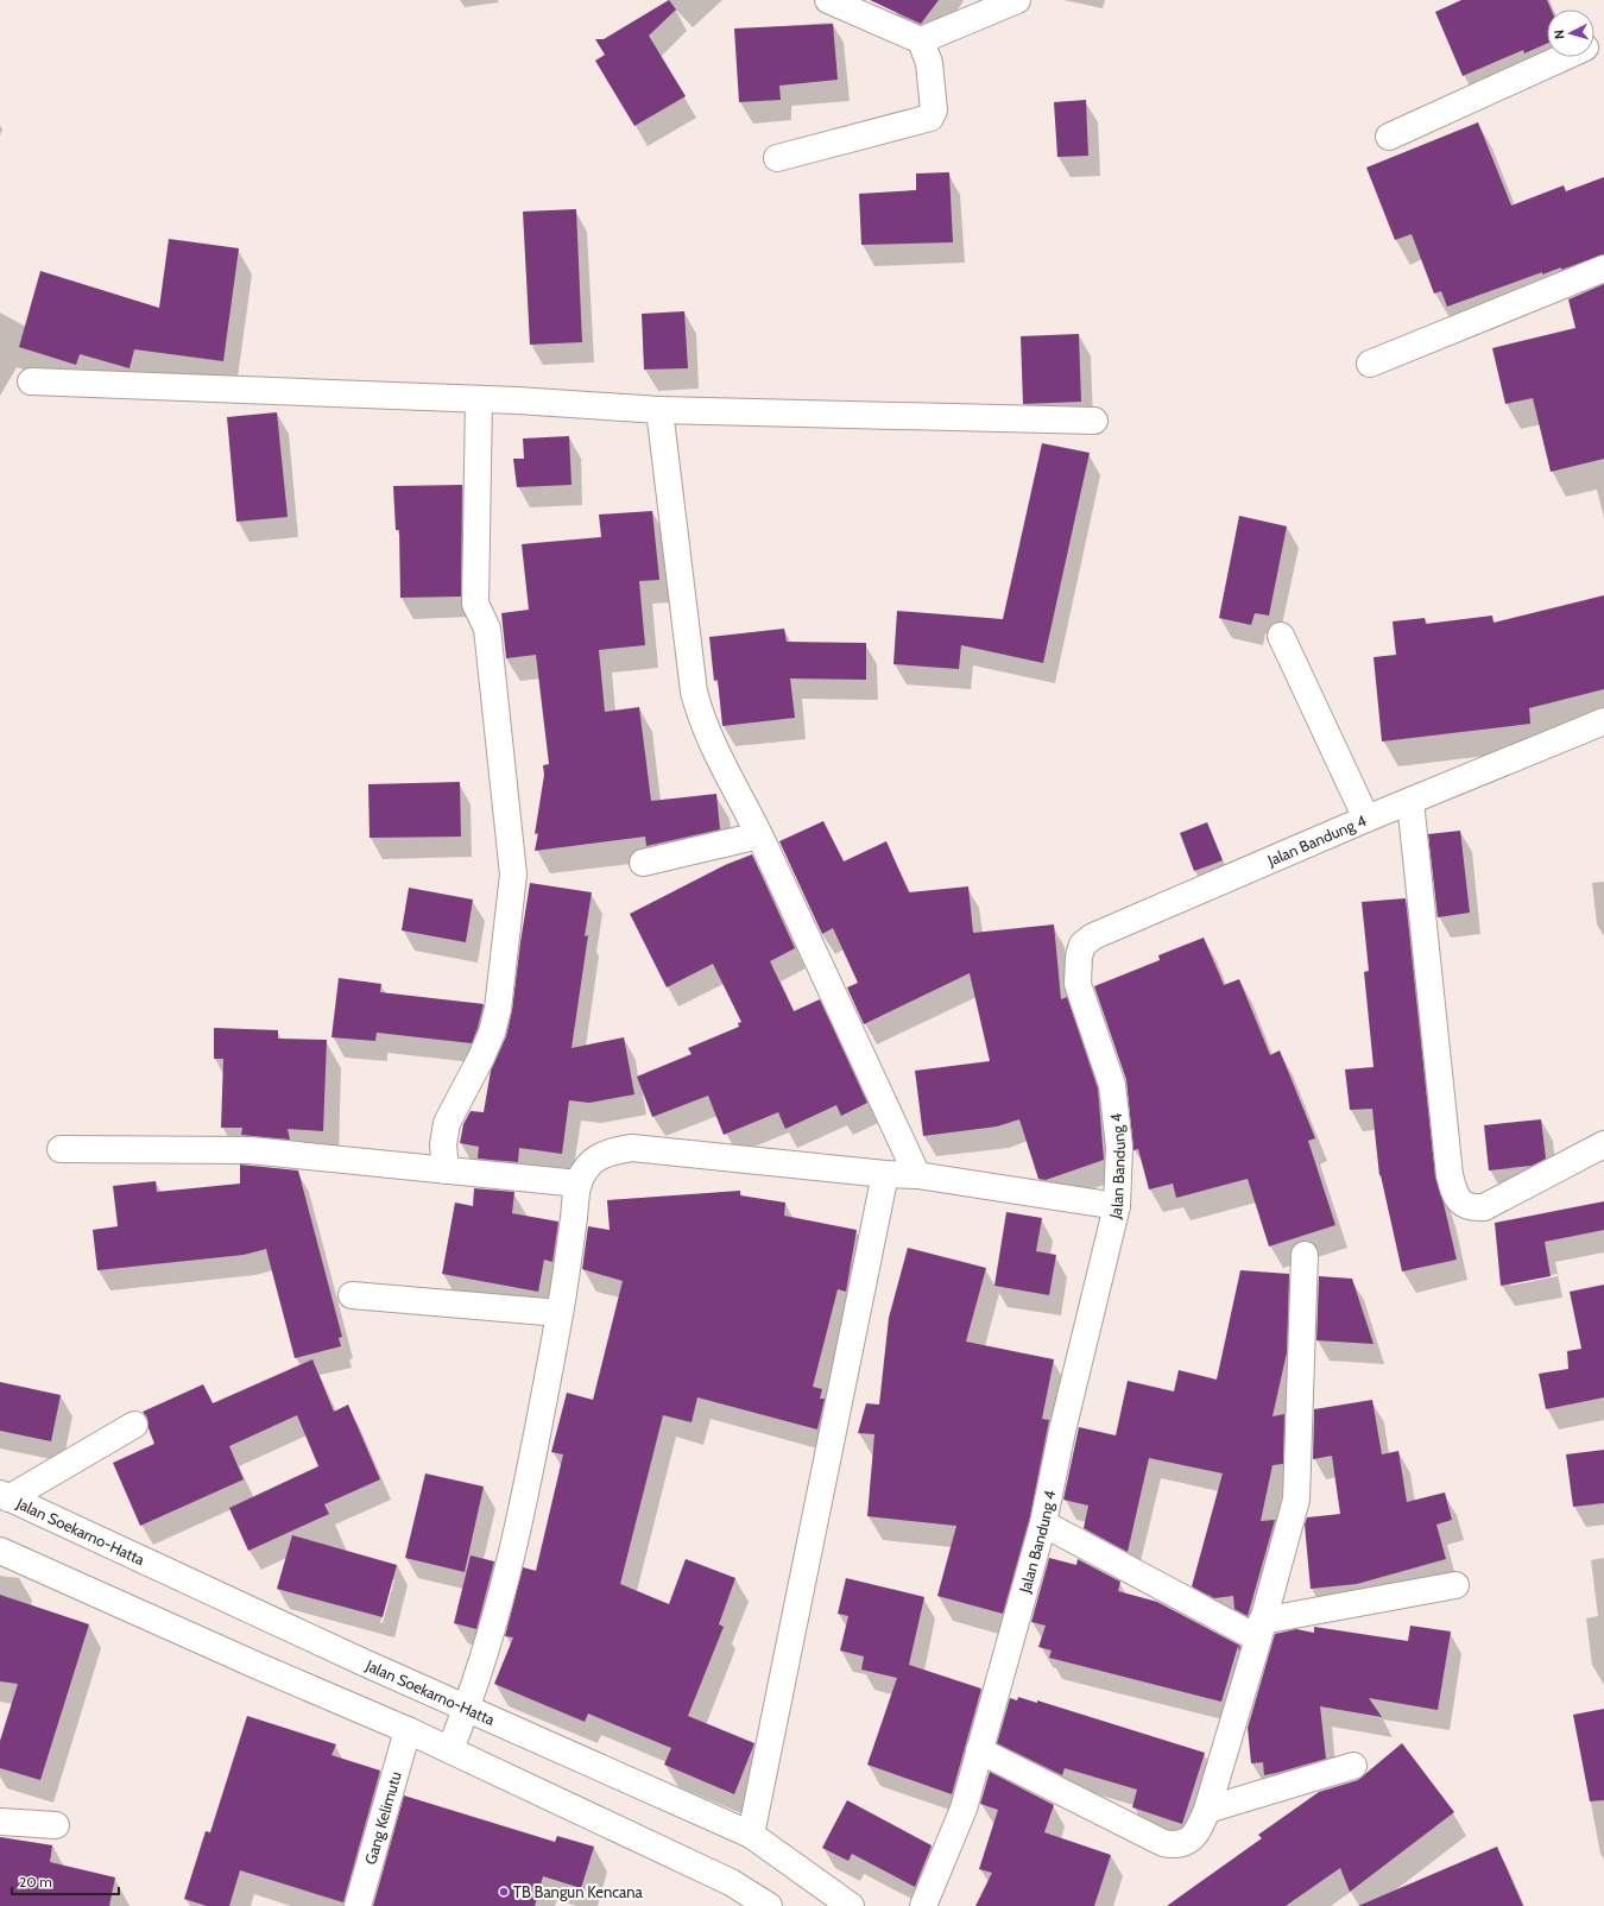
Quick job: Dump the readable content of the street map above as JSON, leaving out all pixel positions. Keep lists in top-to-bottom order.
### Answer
{
  "streets": {
    "street": ["Jalan Bandung 4", "Jalan Soekarno-Hatta", "Gang Kelimutu"]
  },
  "places": ["TB Bangun Kencana"],
  "scale_bar": "20 m",
  "north": "left"
}
